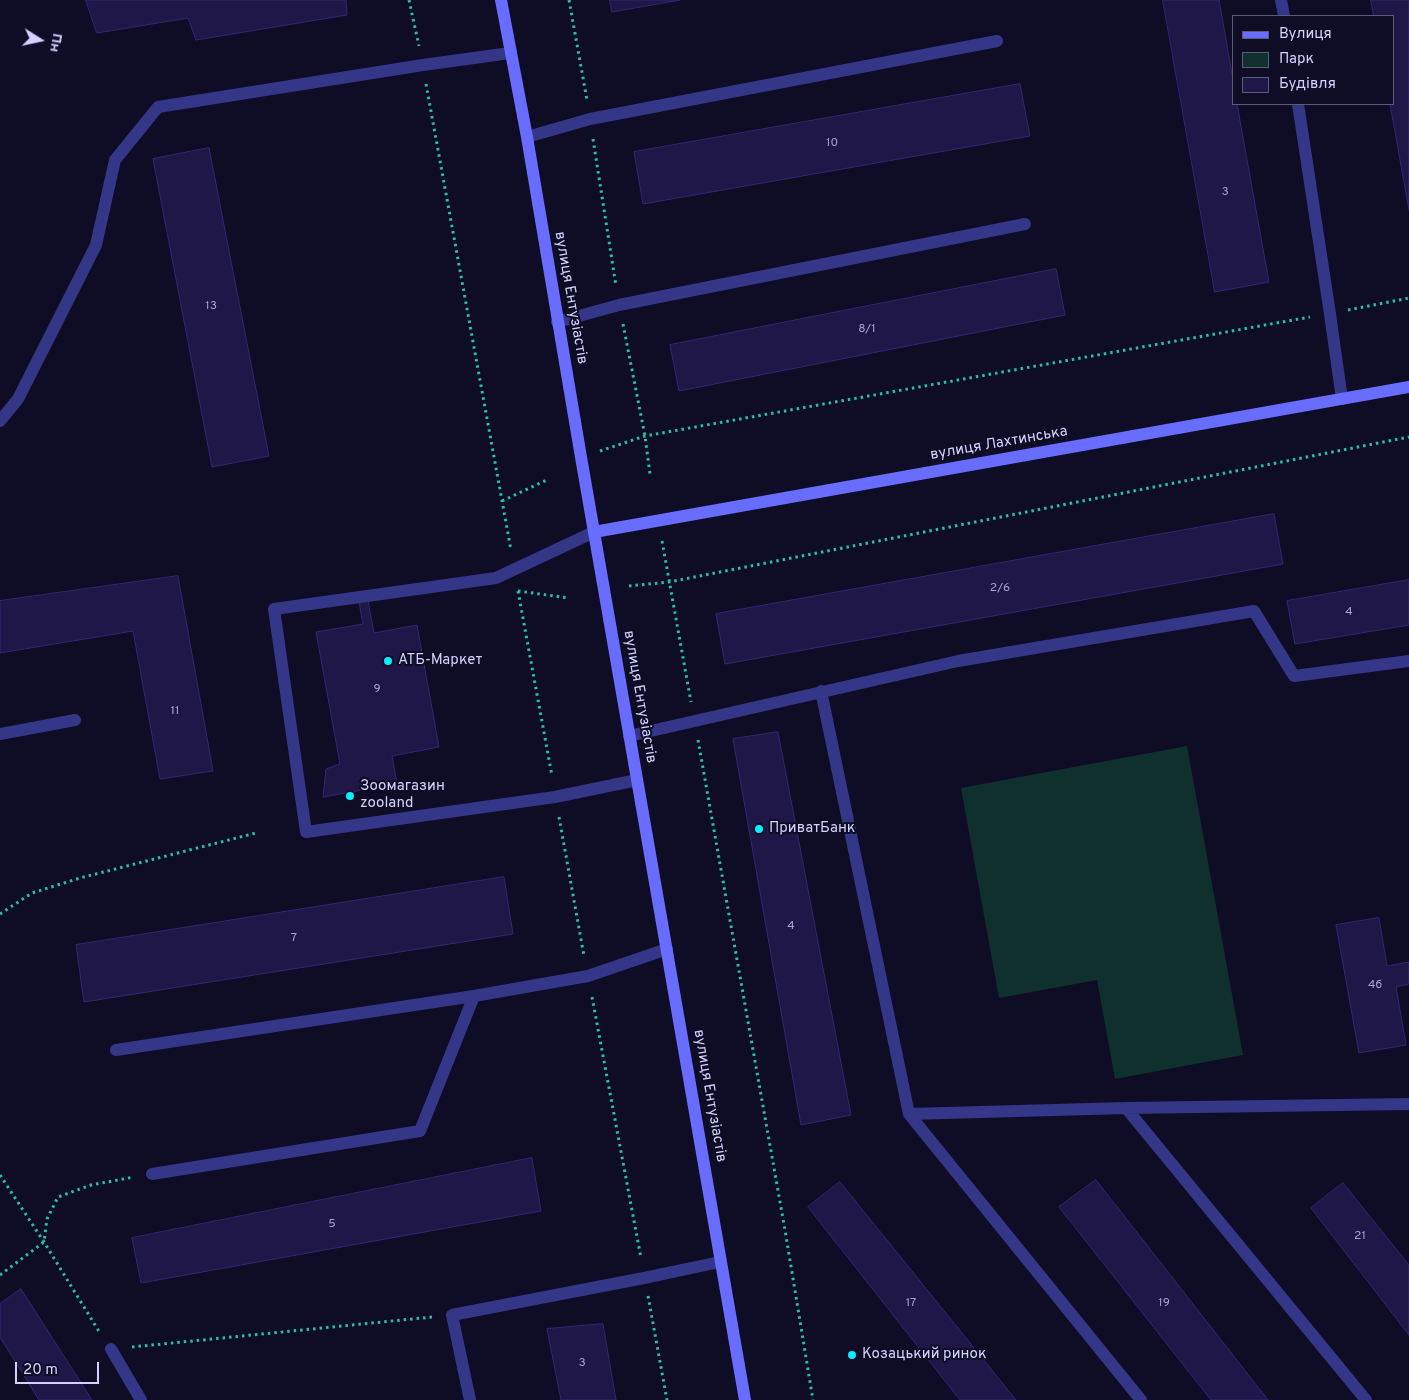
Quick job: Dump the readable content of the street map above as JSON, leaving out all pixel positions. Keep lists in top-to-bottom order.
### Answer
{
  "streets": {
    "street": ["вулиця Ентузіастів", "вулиця Лахтинська"]
  },
  "crossings": [
    ["вулиця Ентузіастів", "вулиця Лахтинська"]
  ],
  "places": [
    "АТБ-Маркет",
    "Зоомагазин zooland",
    "ПриватБанк",
    "Козацький ринок"
  ],
  "house_numbers": [
    "10",
    "3",
    "13",
    "8/1",
    "2/6",
    "4",
    "9",
    "11",
    "4",
    "7",
    "4б",
    "5",
    "21",
    "17",
    "19",
    "3"
  ],
  "legend": ["Вулиця", "Парк", "Будівля"],
  "scale_bar": "20 m",
  "north": "right"
}
